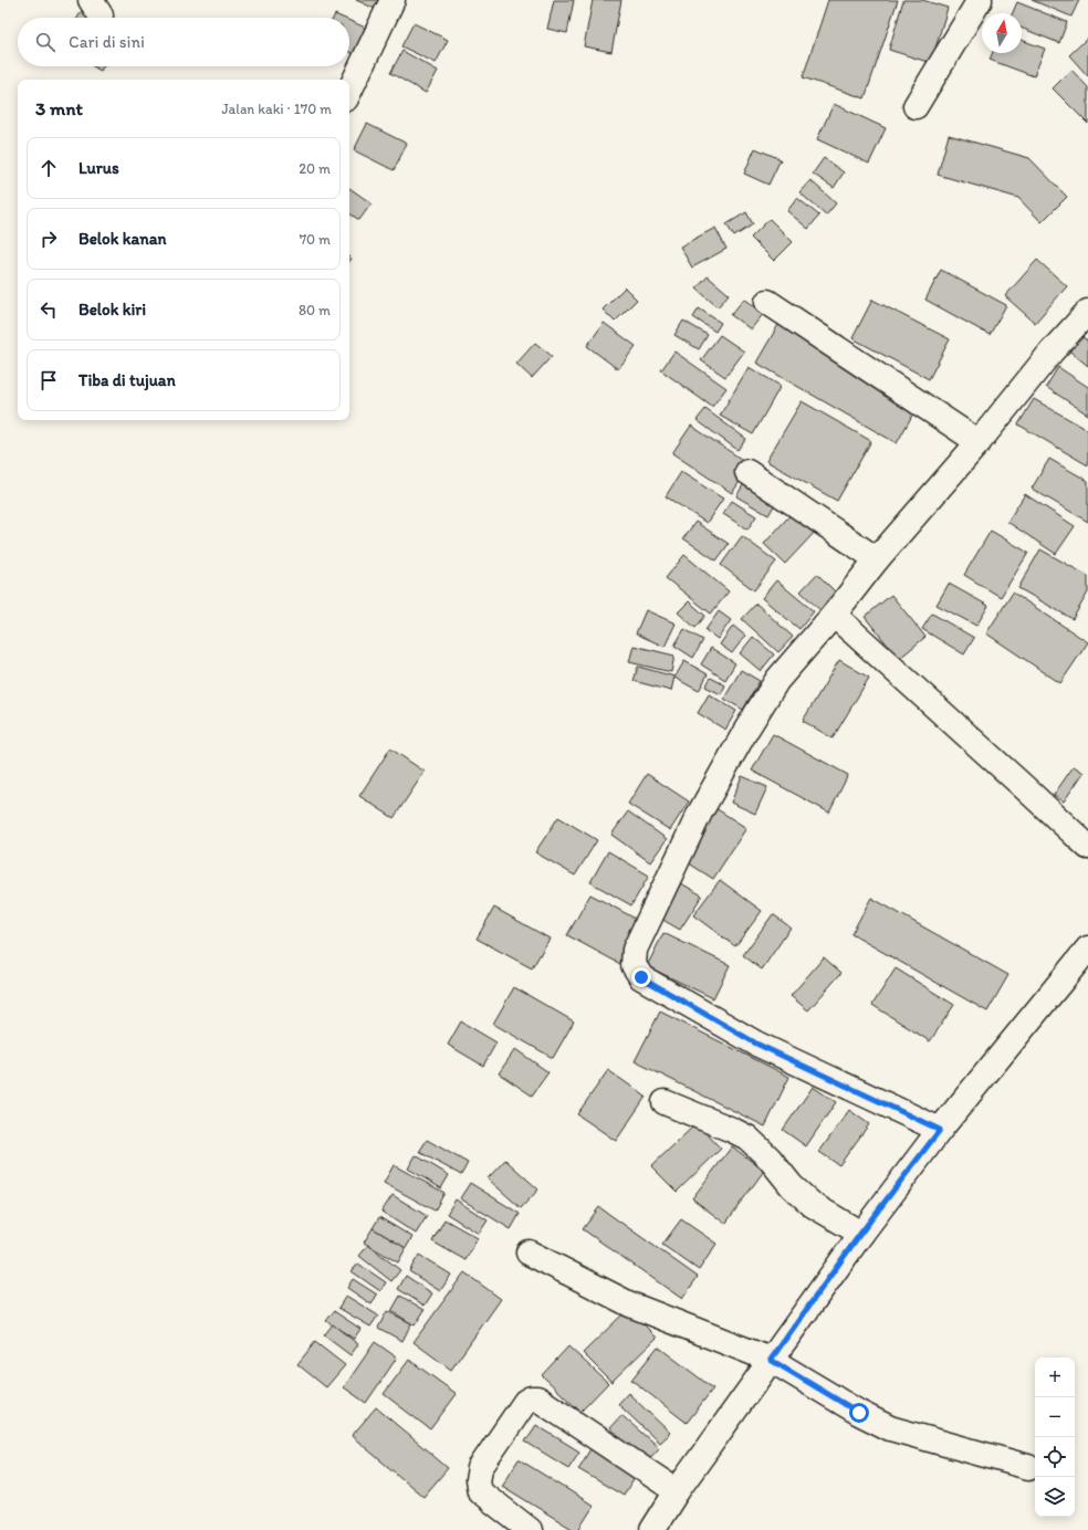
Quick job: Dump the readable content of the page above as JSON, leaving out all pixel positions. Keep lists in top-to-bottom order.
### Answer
{
  "north": "top",
  "page": {
    "search": "Cari di sini",
    "heading": ["3 mnt", "Jalan kaki · 170 m"],
    "list": [
      ["Lurus", "20 m"],
      ["Belok kanan", "70 m"],
      ["Belok kiri", "80 m"],
      "Tiba di tujuan"
    ],
    "map_buttons": ["+", "−"]
  }
}
